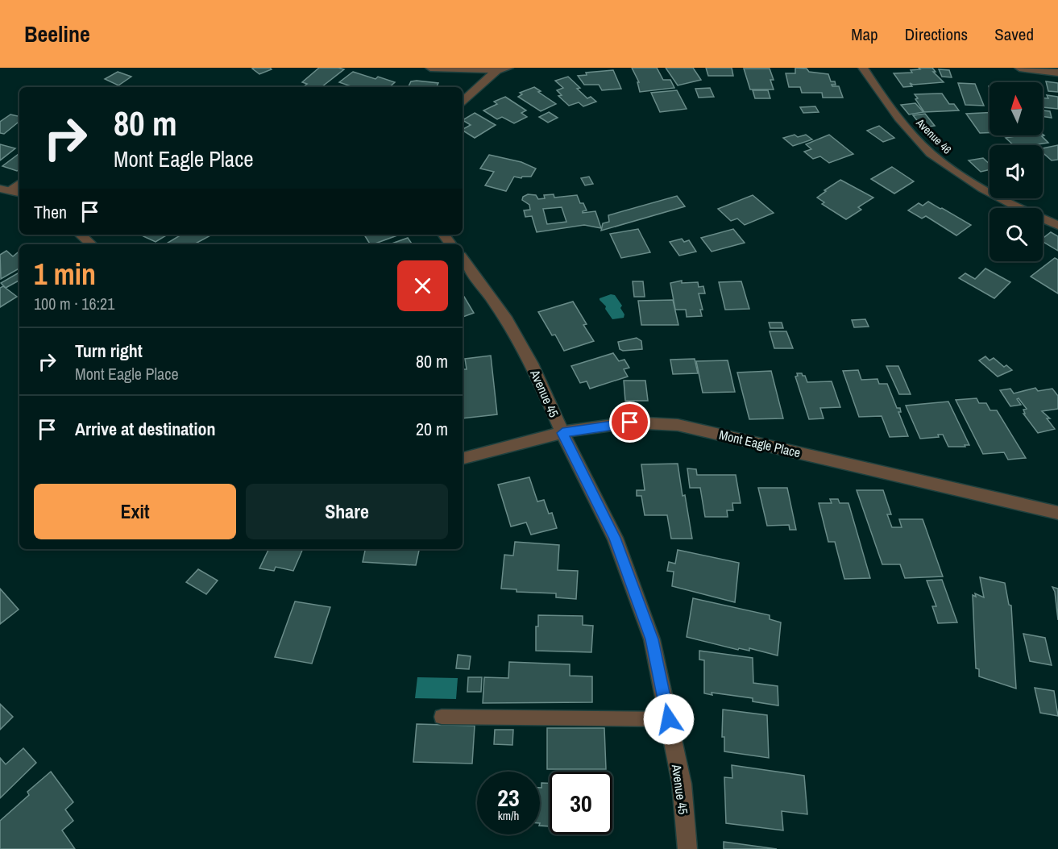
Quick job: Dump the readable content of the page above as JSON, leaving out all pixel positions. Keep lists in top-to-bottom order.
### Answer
{
  "streets": {
    "street": ["Avenue 46", "Avenue 45", "Mont Eagle Place"]
  },
  "crossings": [
    ["Avenue 45", "Mont Eagle Place"]
  ],
  "north": "top",
  "page": {
    "header": "Beeline",
    "nav": ["Map", "Directions", "Saved"],
    "turn": ["80 m", "Mont Eagle Place"],
    "then": "Then",
    "heading": ["1 min", "100 m · 16:21"],
    "list": [
      {
        "name": "Turn right",
        "note": "Mont Eagle Place",
        "value": "80 m"
      },
      {
        "name": "Arrive at destination",
        "value": "20 m"
      }
    ],
    "buttons": ["Exit", "Share"],
    "speed": "23 km/h",
    "limit": "30"
  }
}
